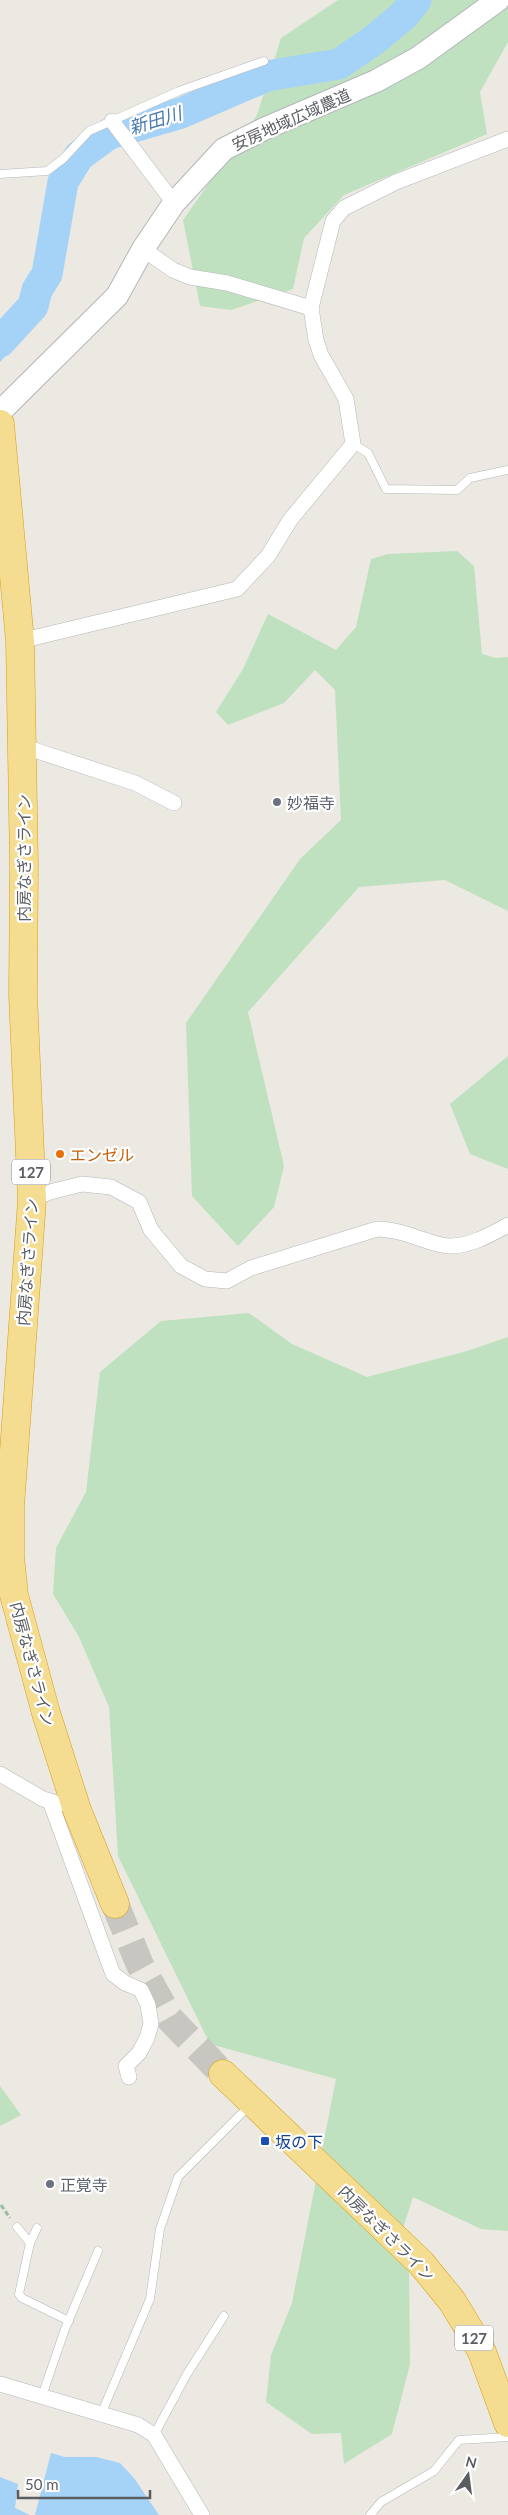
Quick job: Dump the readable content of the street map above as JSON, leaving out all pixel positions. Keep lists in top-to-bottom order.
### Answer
{
  "streets": {
    "highway": ["内房なぎさライン", "127"],
    "street": ["安房地域広域農道"]
  },
  "water": ["新田川"],
  "places": {
    "other": ["妙福寺", "エンゼル", "正覚寺"],
    "transit": ["坂の下"]
  },
  "scale_bar": "50 m",
  "north": "top"
}
